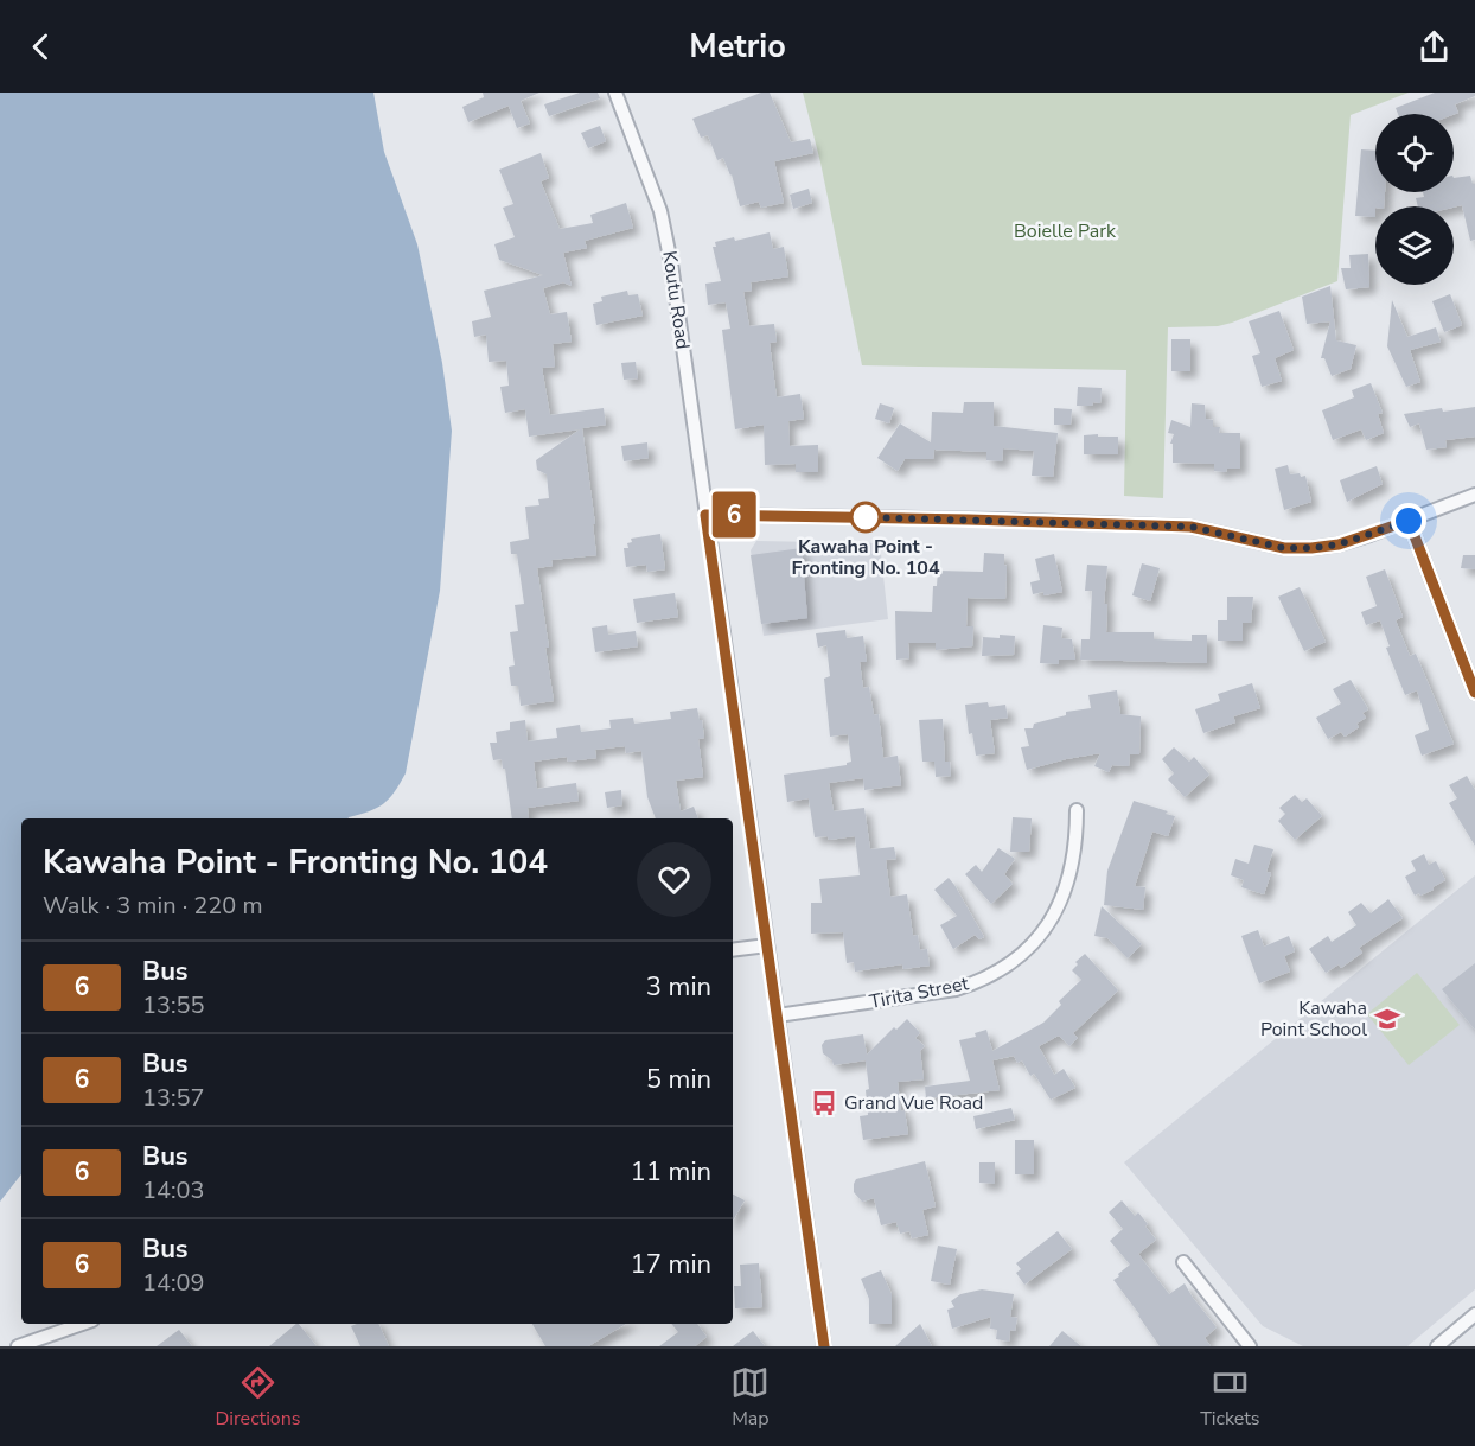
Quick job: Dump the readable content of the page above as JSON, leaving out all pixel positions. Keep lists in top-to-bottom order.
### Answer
{
  "streets": {
    "street": ["Koutu Road", "Tirita Street"]
  },
  "parks": ["Boielle Park"],
  "places": {
    "other": ["Kawaha Point - Fronting No. 104"],
    "school or university": ["Kawaha Point School"],
    "bus stop": ["Grand Vue Road"]
  },
  "lines": ["bus line 6"],
  "page": {
    "header": "Metrio",
    "on_map": "6",
    "heading": ["Kawaha Point - Fronting No. 104", "Walk · 3 min · 220 m"],
    "list": [
      {
        "mark": "6",
        "name": "Bus",
        "note": "13:55",
        "value": "3 min"
      },
      {
        "mark": "6",
        "name": "Bus",
        "note": "13:57",
        "value": "5 min"
      },
      {
        "mark": "6",
        "name": "Bus",
        "note": "14:03",
        "value": "11 min"
      },
      {
        "mark": "6",
        "name": "Bus",
        "note": "14:09",
        "value": "17 min"
      }
    ],
    "tabs": ["Directions", "Map", "Tickets"]
  }
}
